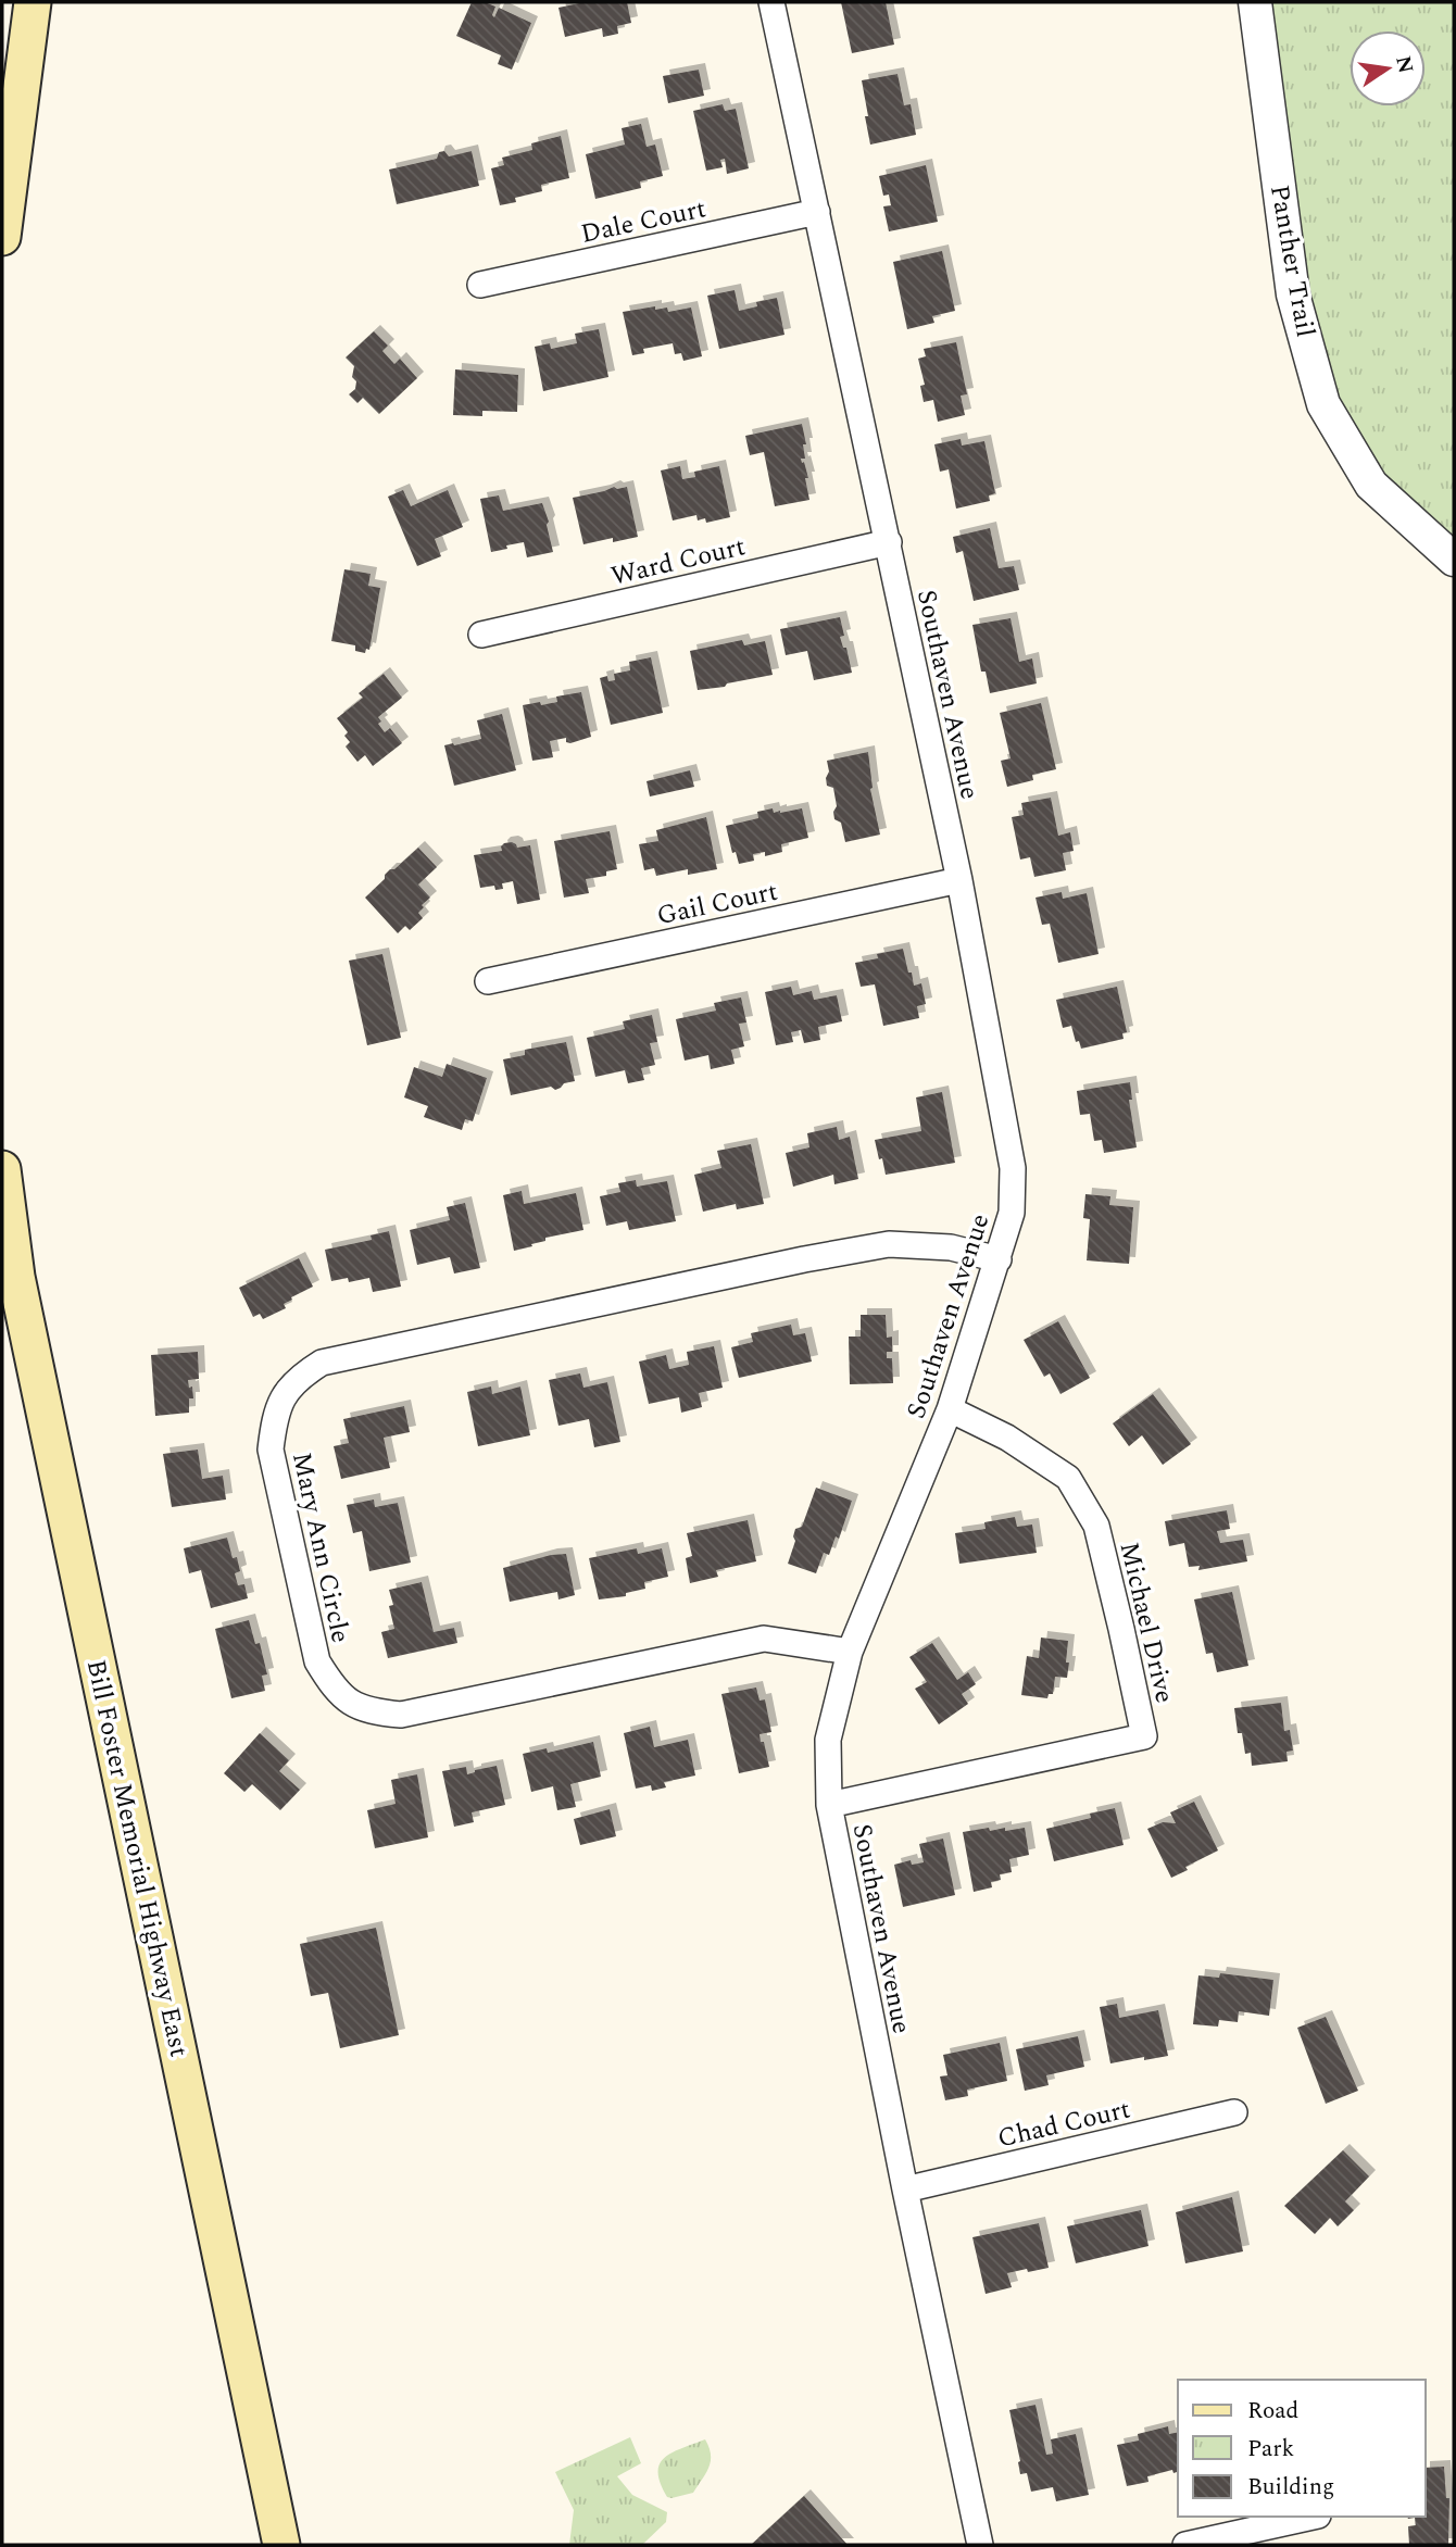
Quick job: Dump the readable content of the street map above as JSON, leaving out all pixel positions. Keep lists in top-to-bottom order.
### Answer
{
  "streets": {
    "main road": ["Bill Foster Memorial Highway East"],
    "street": [
      "Dale Court",
      "Panther Trail",
      "Ward Court",
      "Southaven Avenue",
      "Gail Court",
      "Mary Ann Circle",
      "Michael Drive",
      "Chad Court"
    ]
  },
  "crossings": [
    ["Dale Court", "Southaven Avenue"],
    ["Ward Court", "Southaven Avenue"],
    ["Southaven Avenue", "Gail Court"],
    ["Southaven Avenue", "Mary Ann Circle"],
    ["Southaven Avenue", "Michael Drive"],
    ["Southaven Avenue", "Chad Court"]
  ],
  "legend": ["Road", "Park", "Building"],
  "north": "right"
}
